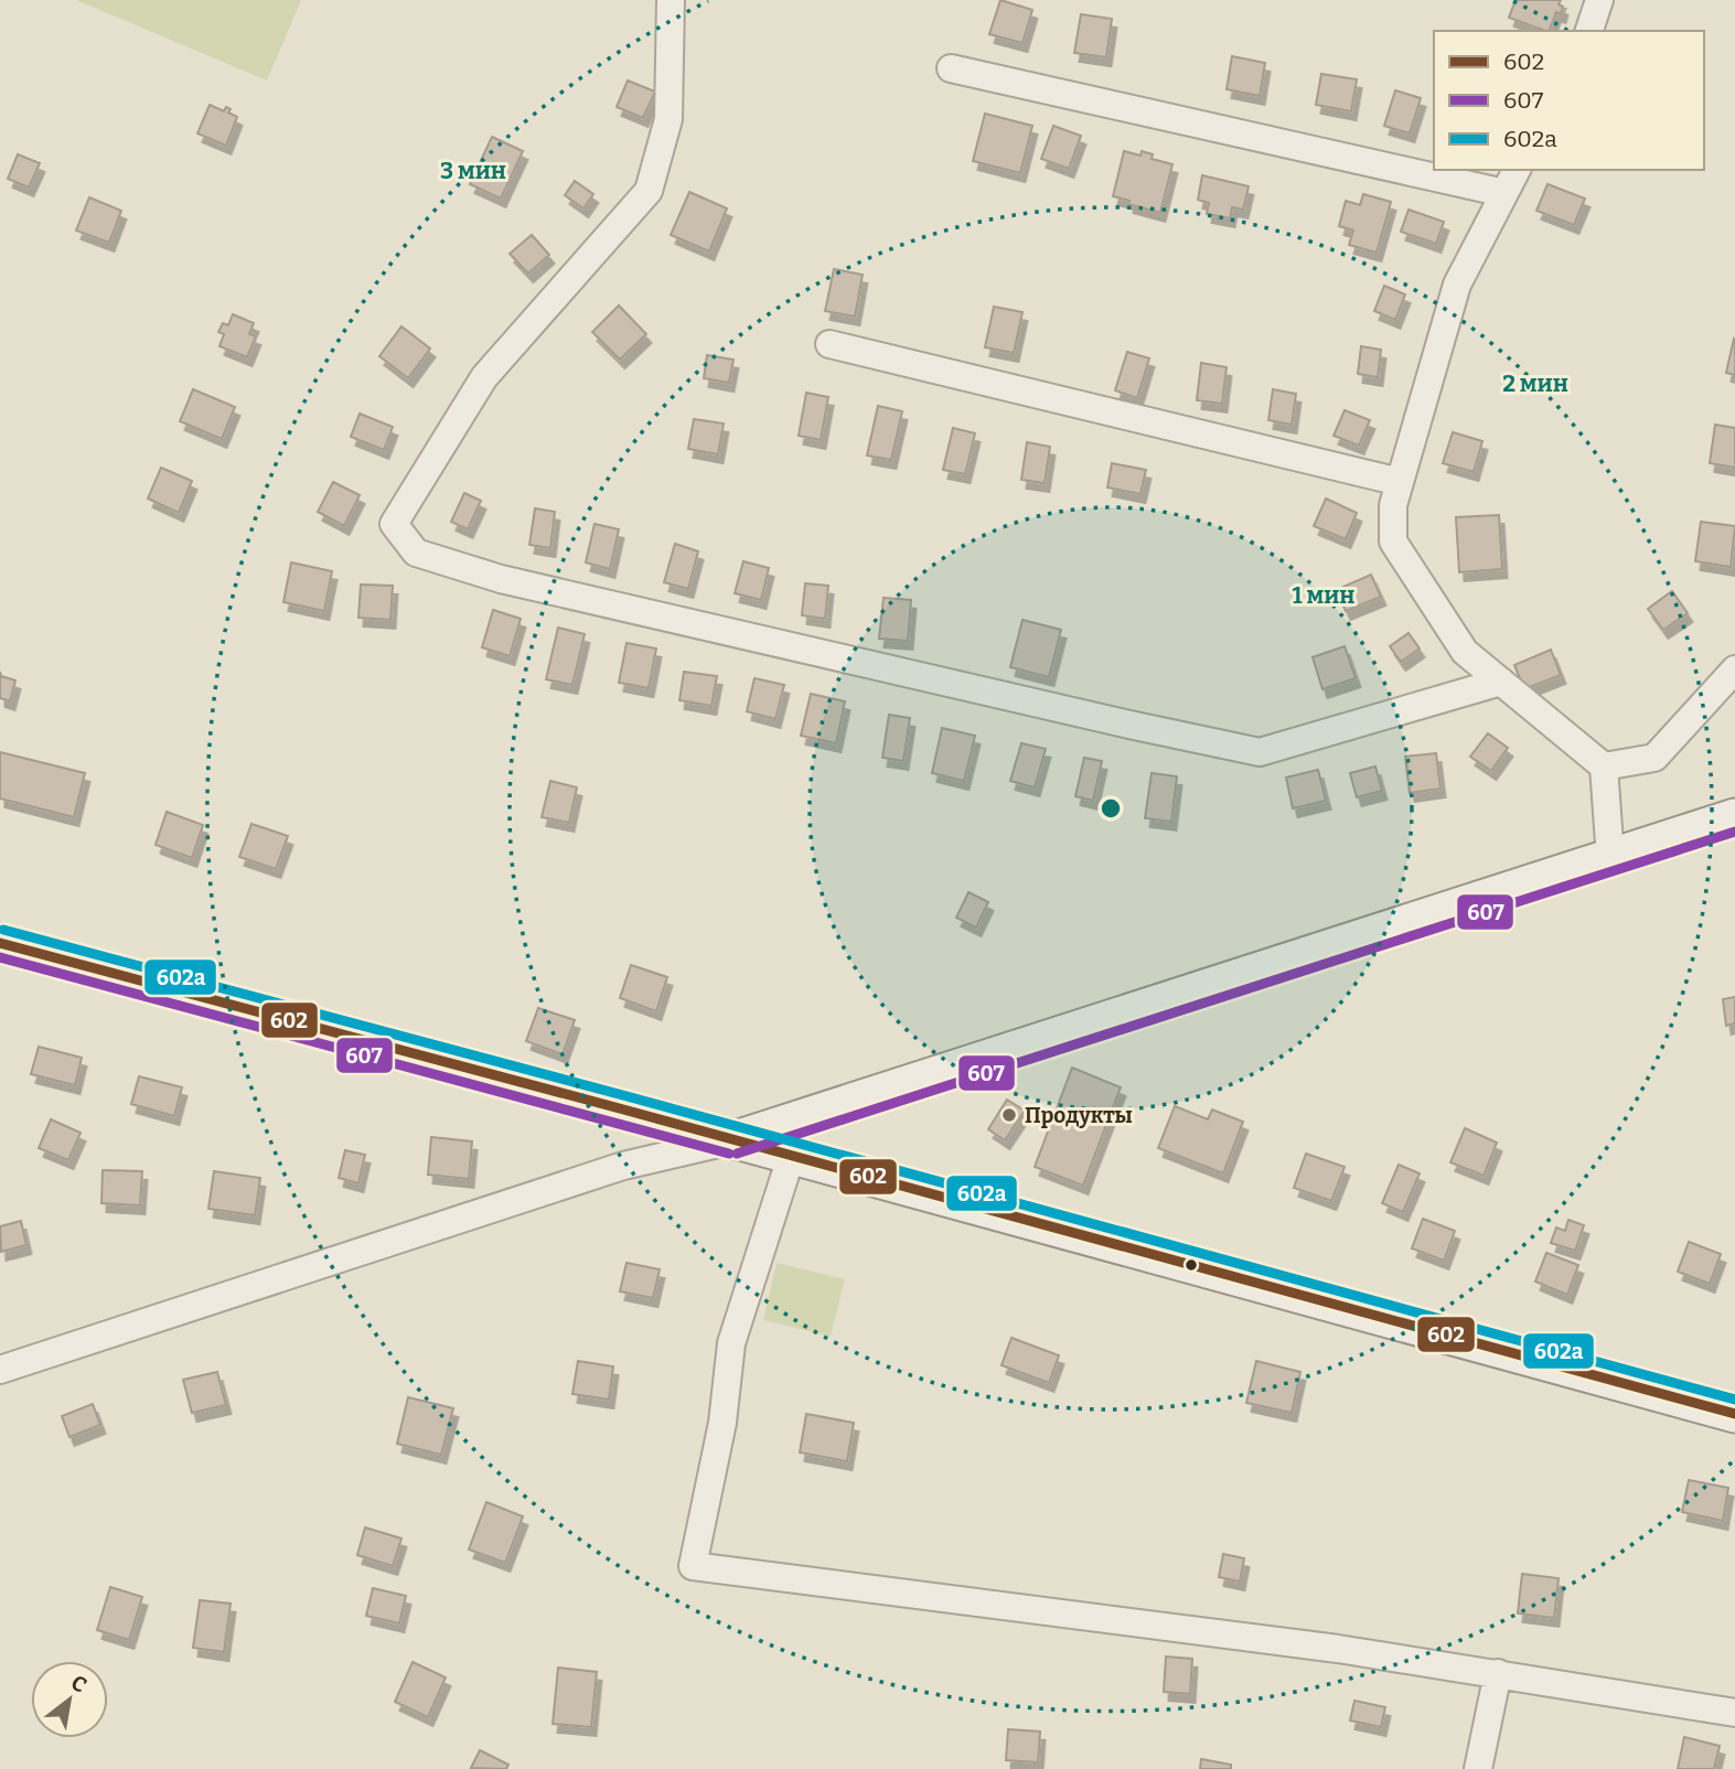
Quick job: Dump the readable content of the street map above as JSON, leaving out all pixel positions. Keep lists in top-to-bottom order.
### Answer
{
  "places": ["Продукты"],
  "lines": ["transit line 607", "transit line 602а", "transit line 602"],
  "legend": ["602", "607", "602а"],
  "north": "top right",
  "rings": ["3 мин", "2 мин", "1 мин"]
}
